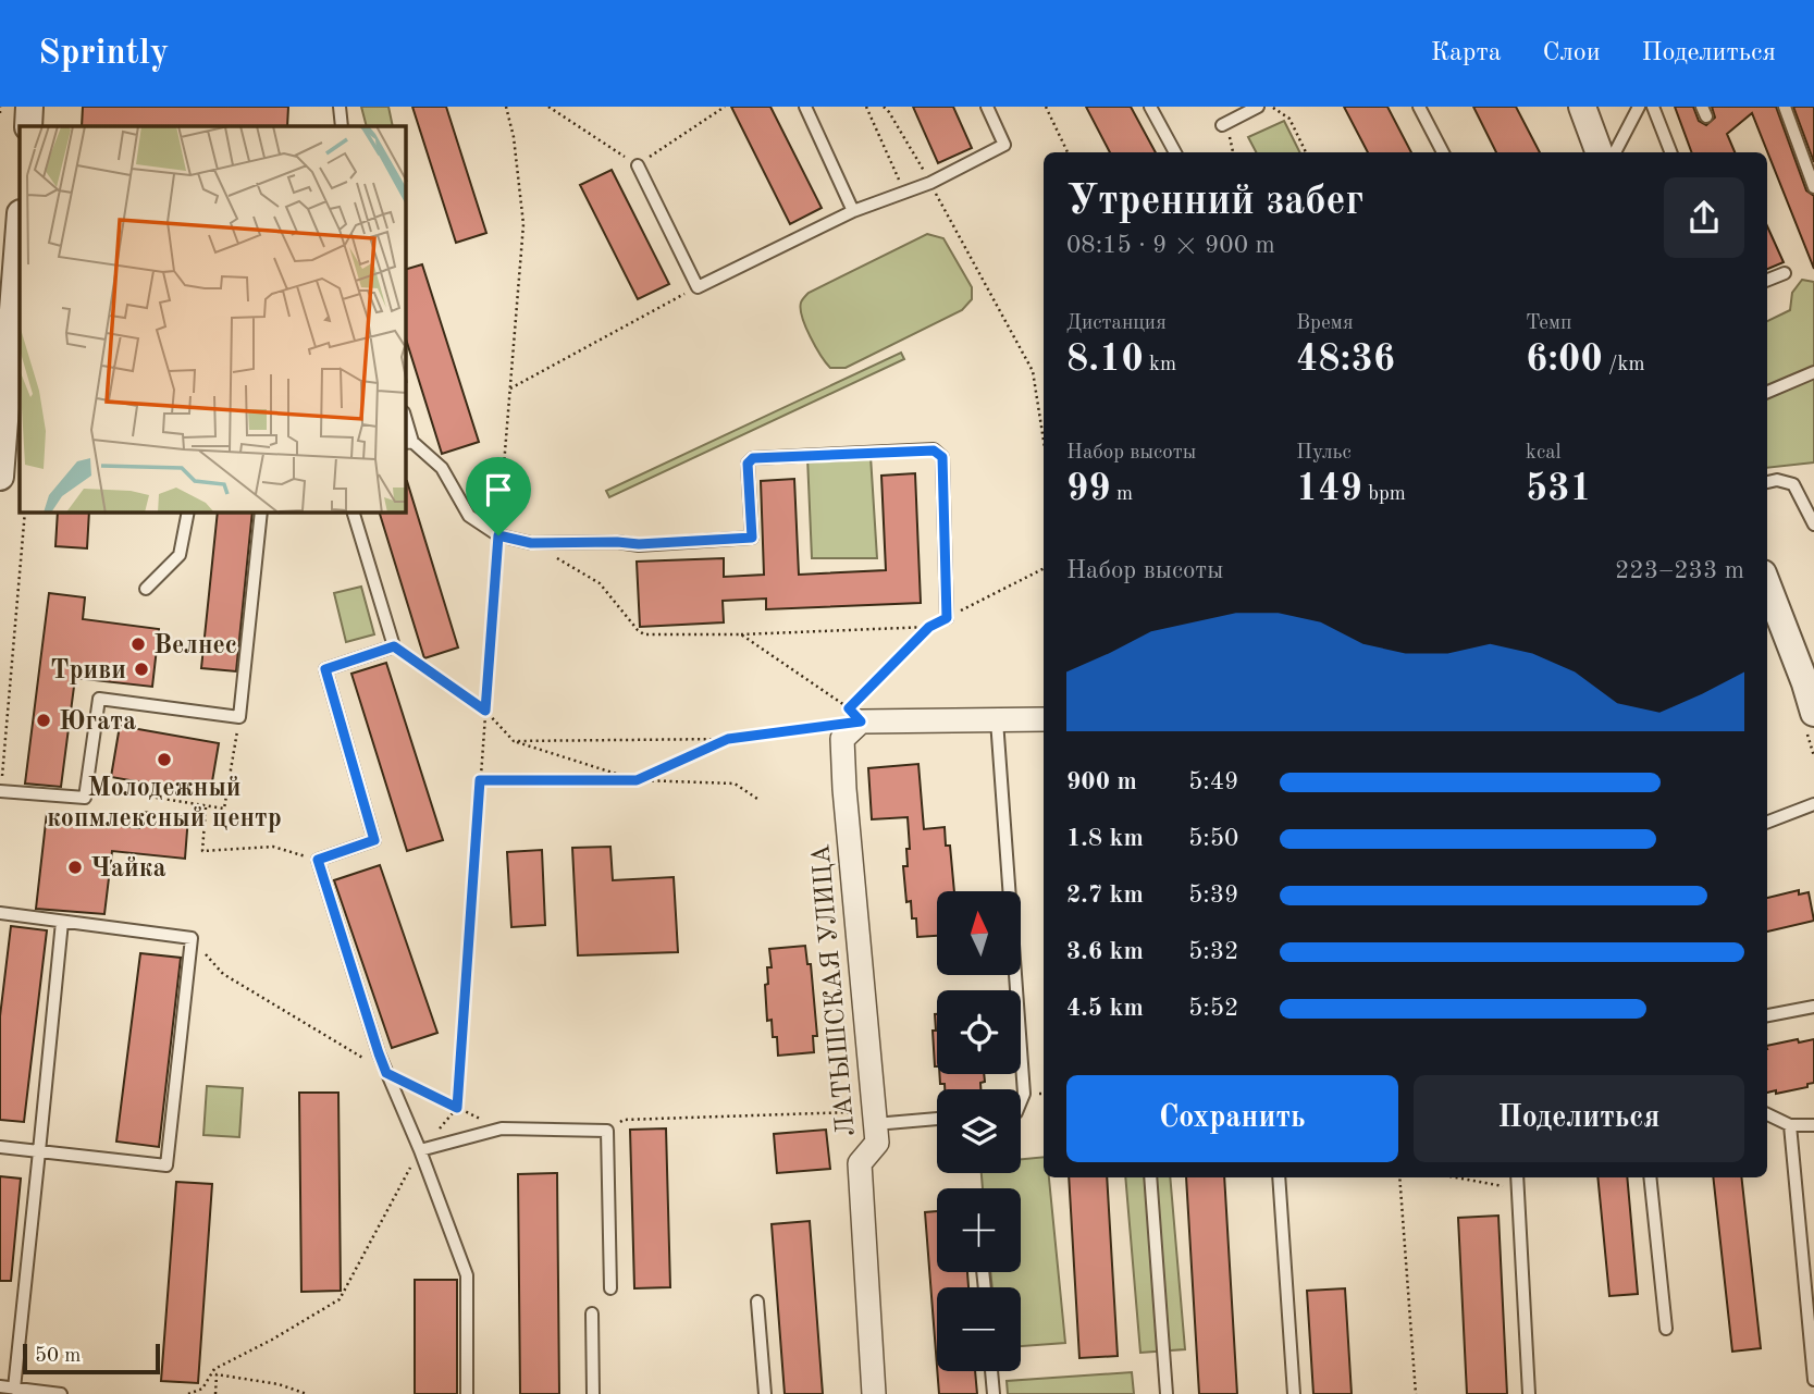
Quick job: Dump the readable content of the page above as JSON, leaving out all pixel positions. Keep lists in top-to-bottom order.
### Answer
{
  "streets": {
    "street": ["ЛАТЫШСКАЯ УЛИЦА"]
  },
  "places": [
    "Велнес",
    "Триви",
    "Югата",
    "Молодежный копмлексный центр",
    "Чайка"
  ],
  "scale_bar": "50 m",
  "north": "top",
  "page": {
    "header": "Sprintly",
    "nav": ["Карта", "Слои", "Поделиться"],
    "heading": ["Утренний забег", "08:15 · 9 × 900 m"],
    "stats": [
      ["Дистанция", "8.10 km"],
      ["Время", "48:36"],
      ["Темп", "6:00 /km"],
      ["Набор высоты", "99 m"],
      ["Пульс", "149 bpm"],
      ["kcal", "531"]
    ],
    "chart": ["Набор высоты", "223–233 m"],
    "list": [
      {
        "name": "900 m",
        "note": "5:49"
      },
      {
        "name": "1.8 km",
        "note": "5:50"
      },
      {
        "name": "2.7 km",
        "note": "5:39"
      },
      {
        "name": "3.6 km",
        "note": "5:32"
      },
      {
        "name": "4.5 km",
        "note": "5:52"
      }
    ],
    "map_buttons": ["+", "−"],
    "buttons": ["Сохранить", "Поделиться"],
    "scale": "50 m"
  }
}
